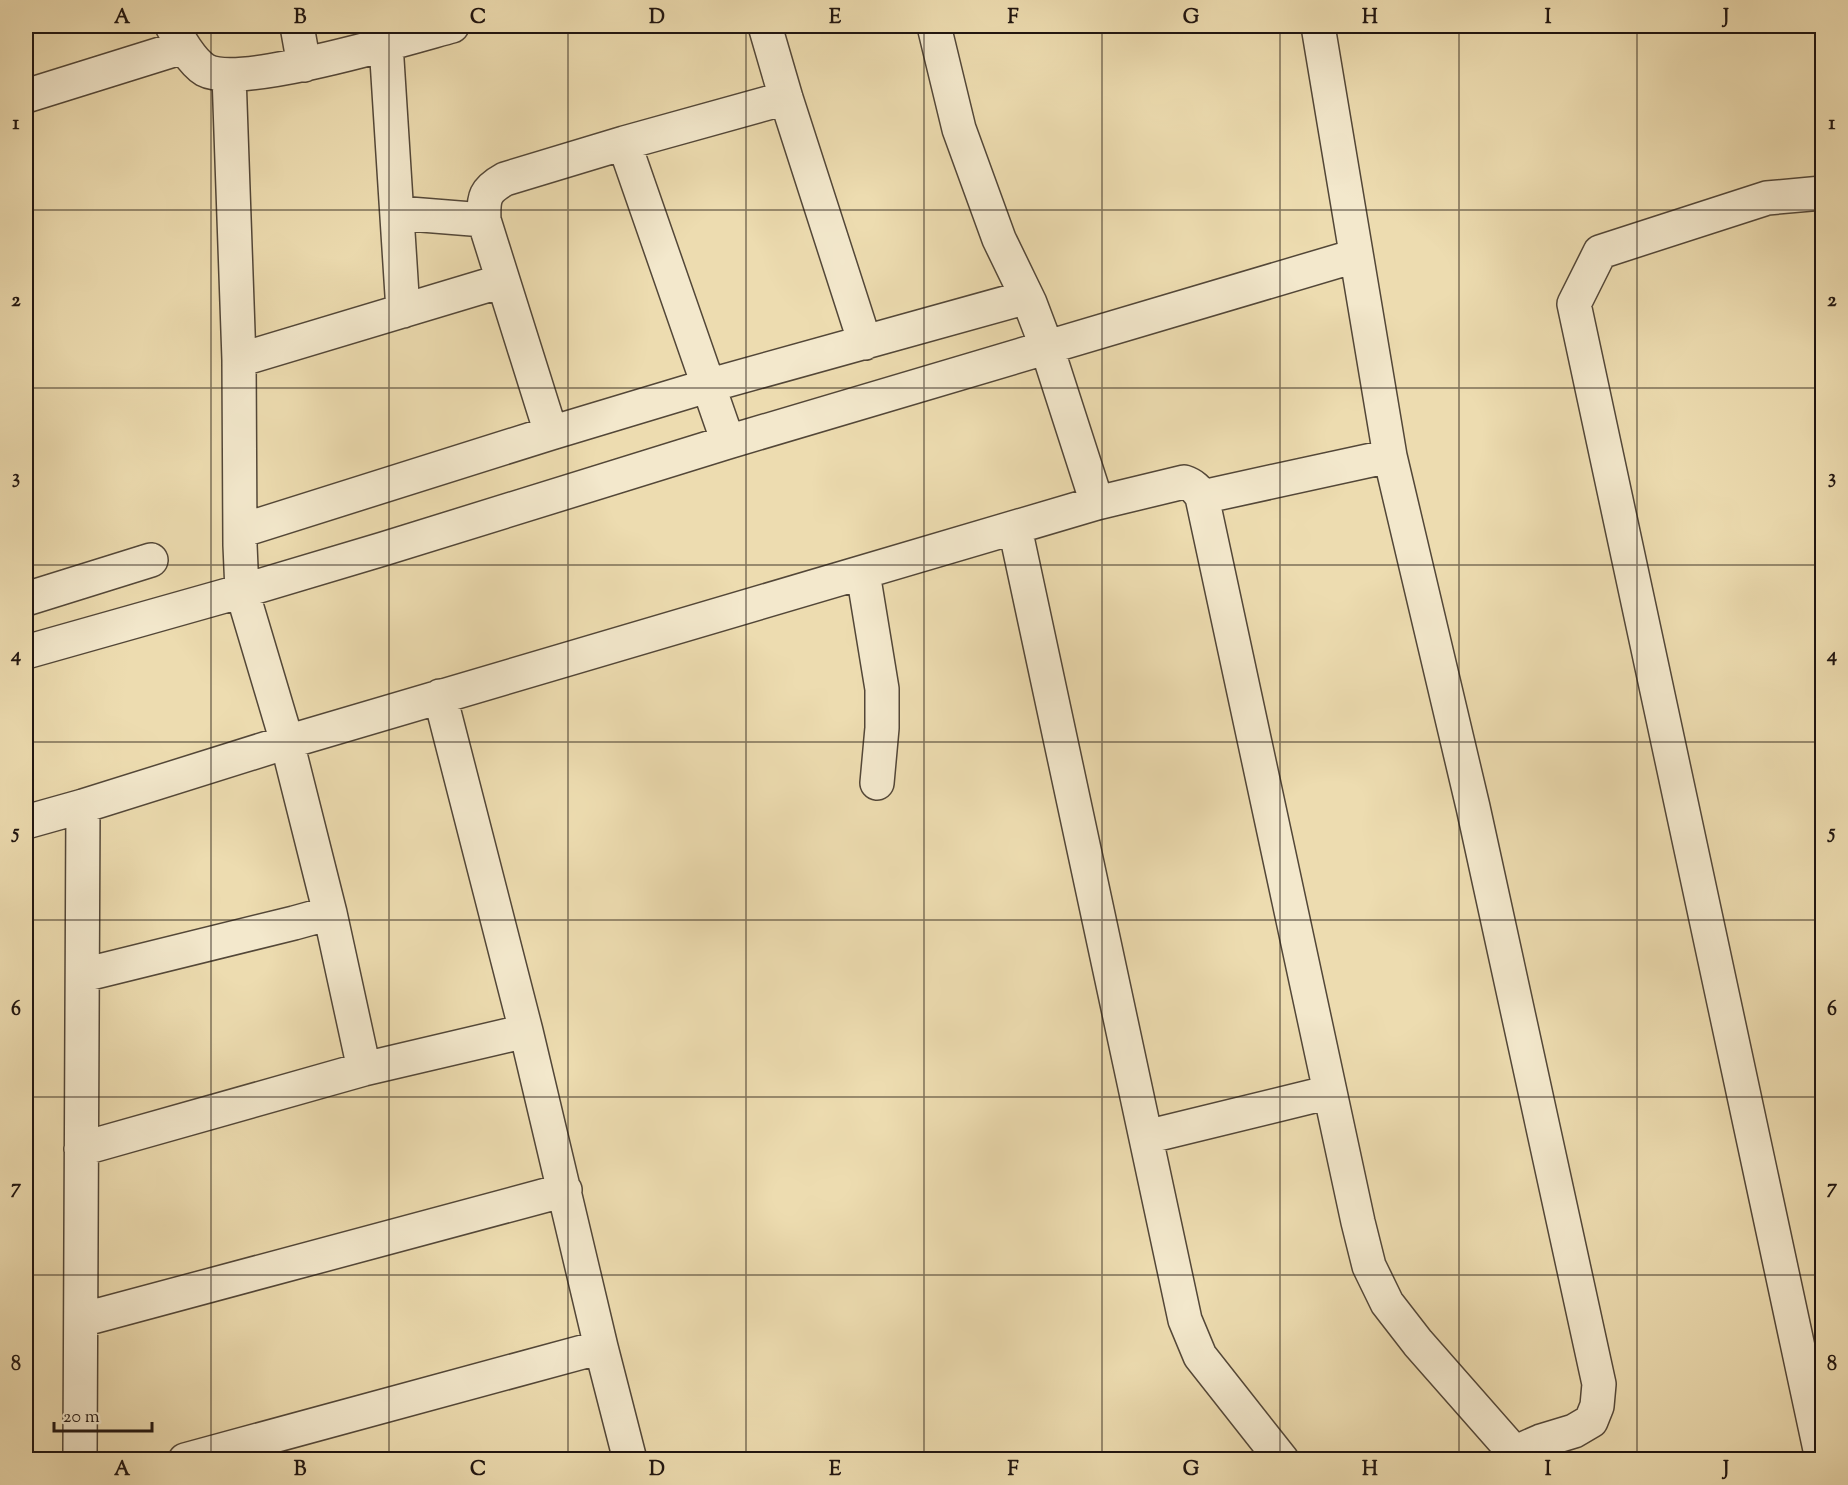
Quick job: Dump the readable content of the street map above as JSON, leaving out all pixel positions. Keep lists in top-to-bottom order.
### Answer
{
  "scale_bar": "20 m",
  "grid": {
    "columns": [
      "A",
      "B",
      "C",
      "D",
      "E",
      "F",
      "G",
      "H",
      "I",
      "J"
    ],
    "rows": [
      "1",
      "2",
      "3",
      "4",
      "5",
      "6",
      "7",
      "8"
    ]
  }
}
